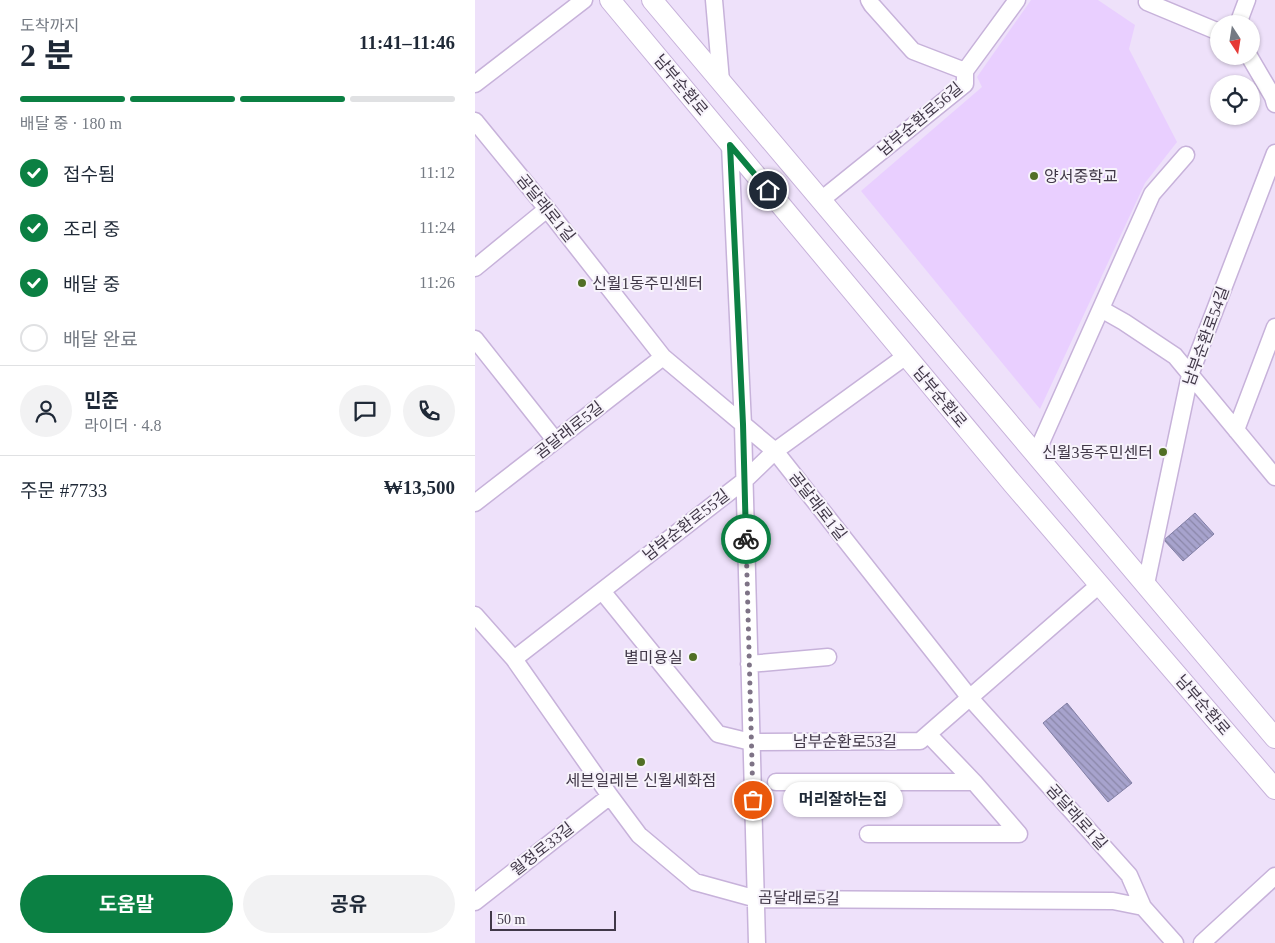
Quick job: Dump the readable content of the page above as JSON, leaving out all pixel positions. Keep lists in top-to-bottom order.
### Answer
{
  "streets": {
    "main road": ["남부순환로"],
    "street": [
      "남부순환로56길",
      "곰달래로1길",
      "남부순환로54길",
      "곰달래로5길",
      "남부순환로55길",
      "남부순환로53길",
      "월정로33길"
    ]
  },
  "crossings": [
    ["남부순환로", "남부순환로56길"],
    ["남부순환로", "남부순환로54길"],
    ["남부순환로", "남부순환로55길"],
    ["남부순환로", "남부순환로53길"],
    ["곰달래로1길", "곰달래로5길"],
    ["곰달래로1길", "남부순환로55길"],
    ["곰달래로1길", "남부순환로53길"],
    ["곰달래로5길", "남부순환로55길"],
    ["곰달래로5길", "월정로33길"],
    ["남부순환로55길", "남부순환로53길"]
  ],
  "places": [
    "양서중학교",
    "신월1동주민센터",
    "신월3동주민센터",
    "별미용실",
    "세븐일레븐 신월세화점",
    "머리잘하는집"
  ],
  "scale_bar": "50 m",
  "north": "bottom",
  "page": {
    "heading": ["2 분", "도착까지", "11:41–11:46"],
    "panel": [
      "민준",
      "라이더 · 4.8",
      "주문 #7733",
      "₩13,500"
    ],
    "bar": "배달 중 · 180 m",
    "list": [
      ["접수됨", "11:12"],
      ["조리 중", "11:24"],
      ["배달 중", "11:26"],
      "배달 완료"
    ],
    "bubble": "머리잘하는집",
    "buttons": ["도움말", "공유"],
    "scale": "50 m"
  }
}
